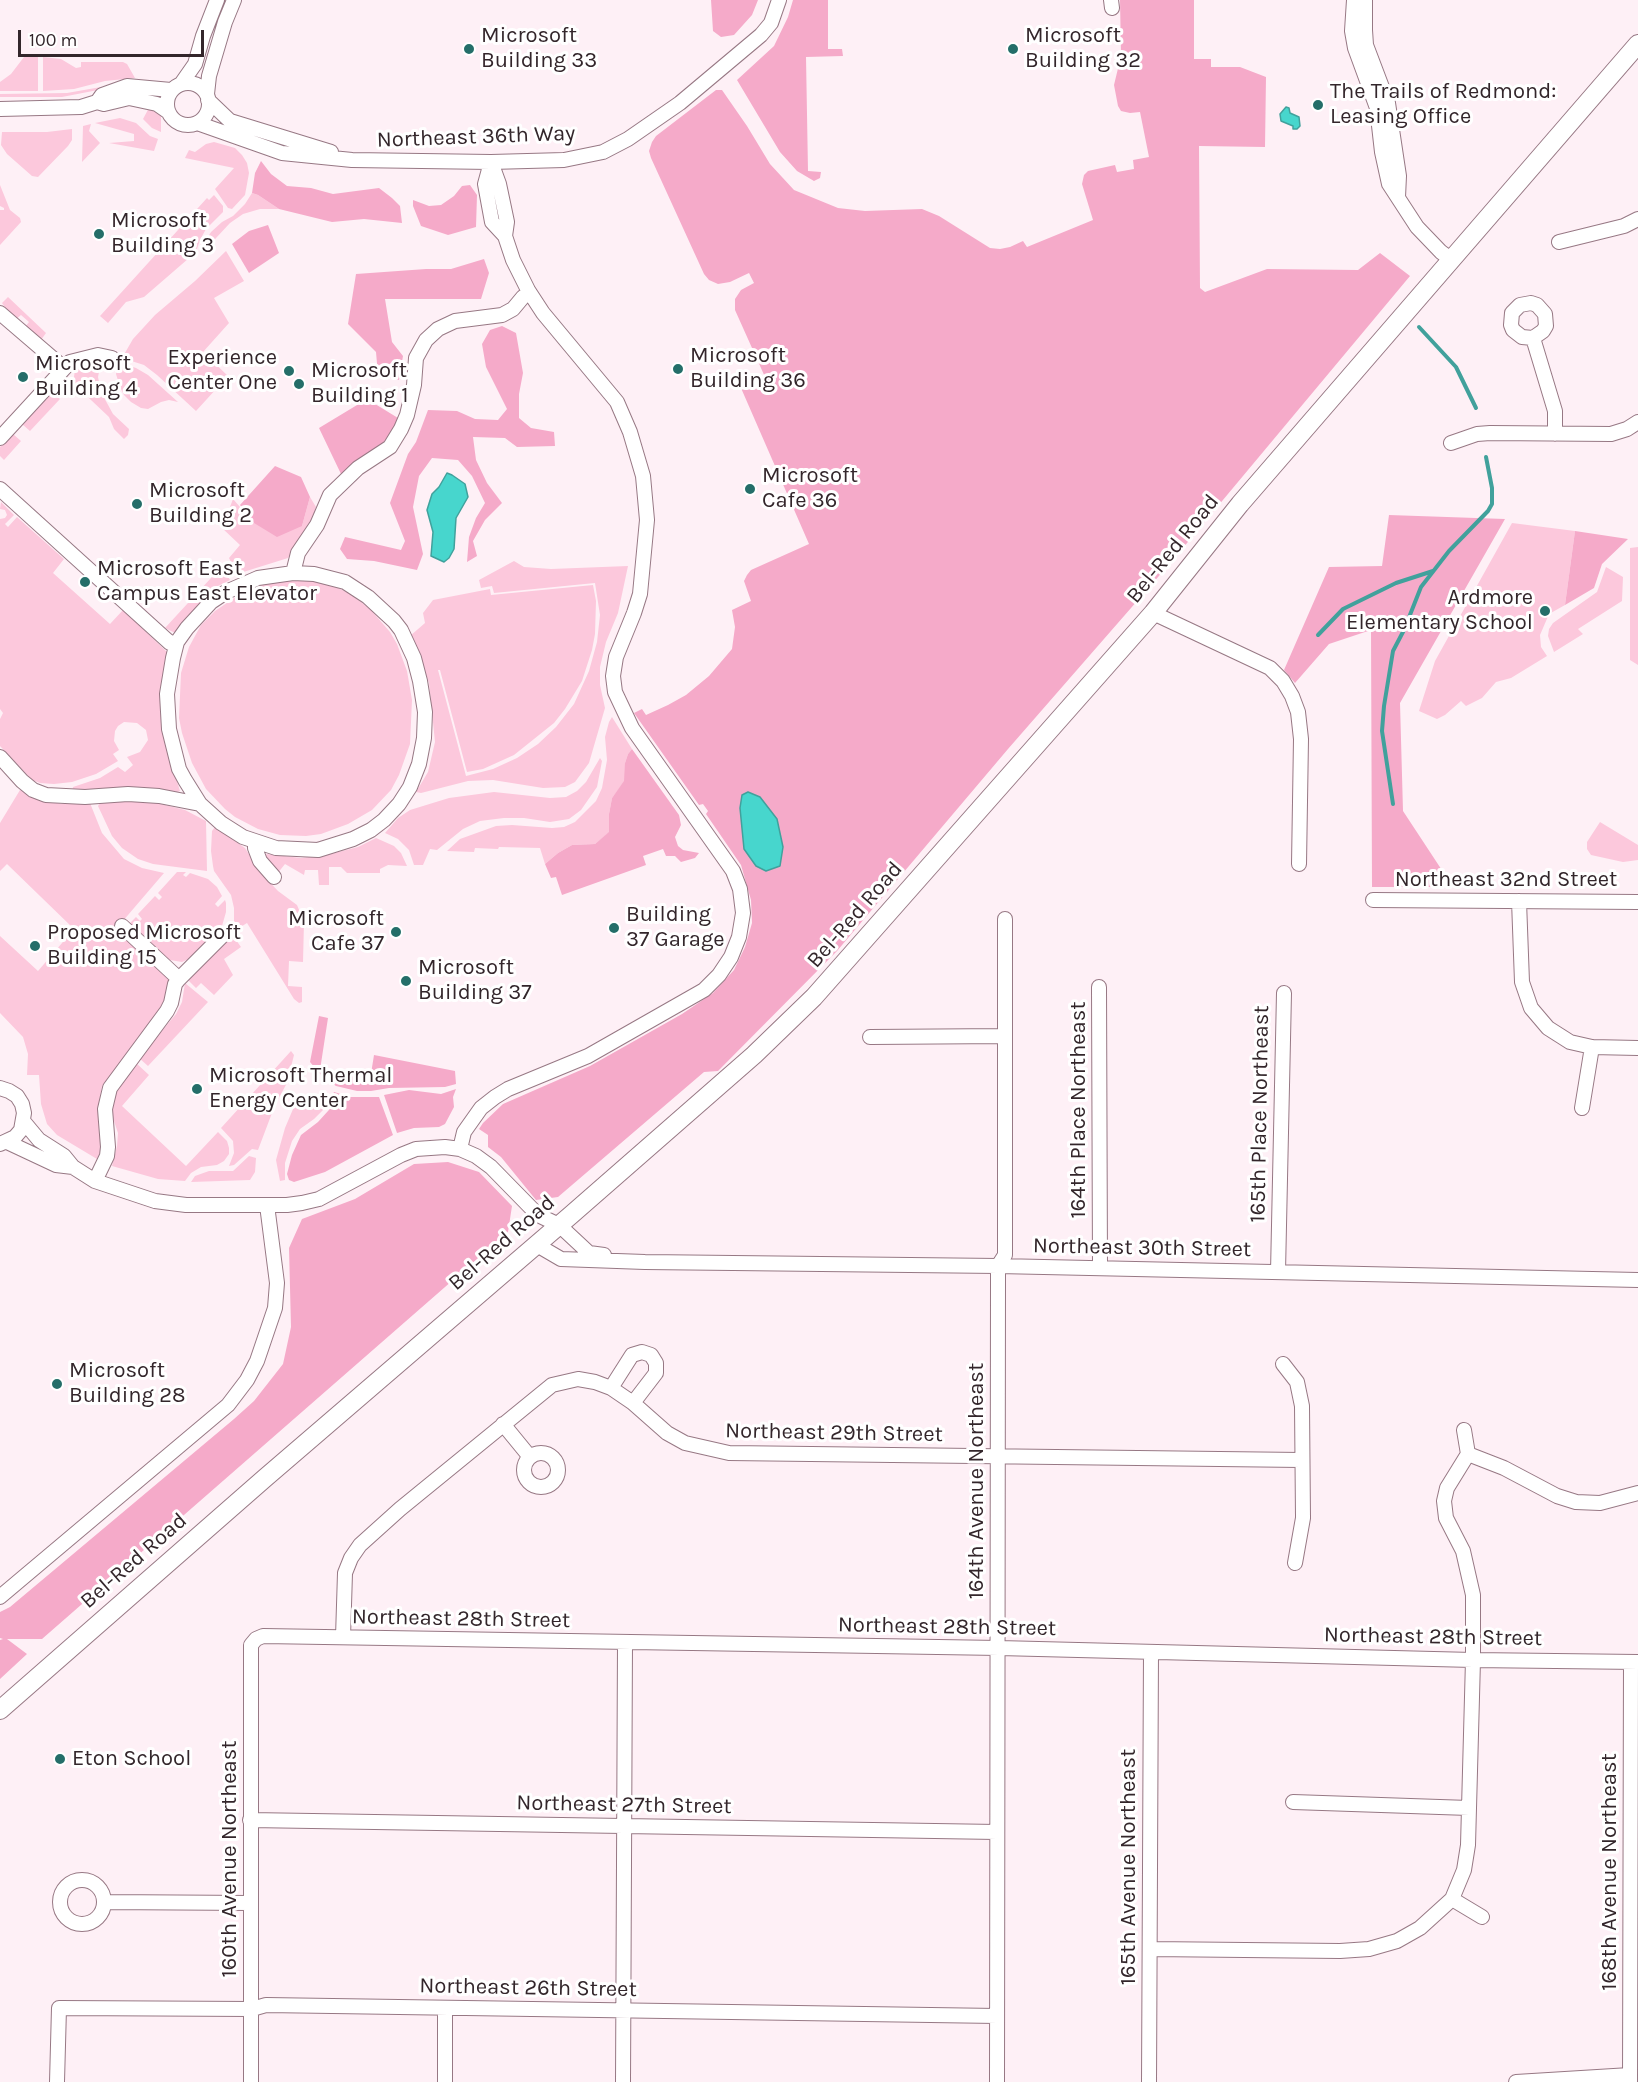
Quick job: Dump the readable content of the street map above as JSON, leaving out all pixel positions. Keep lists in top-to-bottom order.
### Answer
{
  "streets": {
    "main road": ["Bel-Red Road"],
    "street": [
      "Northeast 36th Way",
      "Northeast 32nd Street",
      "164th Place Northeast",
      "165th Place Northeast",
      "Northeast 30th Street",
      "Northeast 29th Street",
      "164th Avenue Northeast",
      "Northeast 28th Street",
      "Northeast 27th Street",
      "160th Avenue Northeast",
      "165th Avenue Northeast",
      "168th Avenue Northeast",
      "Northeast 26th Street"
    ]
  },
  "crossings": [
    ["Bel-Red Road", "Northeast 30th Street"],
    ["164th Place Northeast", "Northeast 30th Street"],
    ["165th Place Northeast", "Northeast 30th Street"],
    ["Northeast 30th Street", "164th Avenue Northeast"],
    ["Northeast 29th Street", "164th Avenue Northeast"],
    ["164th Avenue Northeast", "Northeast 28th Street"],
    ["164th Avenue Northeast", "Northeast 27th Street"],
    ["164th Avenue Northeast", "Northeast 26th Street"],
    ["Northeast 28th Street", "160th Avenue Northeast"],
    ["Northeast 28th Street", "165th Avenue Northeast"],
    ["Northeast 28th Street", "168th Avenue Northeast"],
    ["Northeast 27th Street", "160th Avenue Northeast"],
    ["160th Avenue Northeast", "Northeast 26th Street"]
  ],
  "places": [
    "Microsoft Building 33",
    "Microsoft Building 32",
    "The Trails of Redmond: Leasing Office",
    "Microsoft Building 3",
    "Microsoft Building 36",
    "Experience Center One",
    "Microsoft Building 4",
    "Microsoft Building 1",
    "Microsoft Cafe 36",
    "Microsoft Building 2",
    "Microsoft East Campus East Elevator",
    "Ardmore Elementary School",
    "Building 37 Garage",
    "Microsoft Cafe 37",
    "Proposed Microsoft Building 15",
    "Microsoft Building 37",
    "Microsoft Thermal Energy Center",
    "Microsoft Building 28",
    "Eton School"
  ],
  "scale_bar": "100 m"
}
